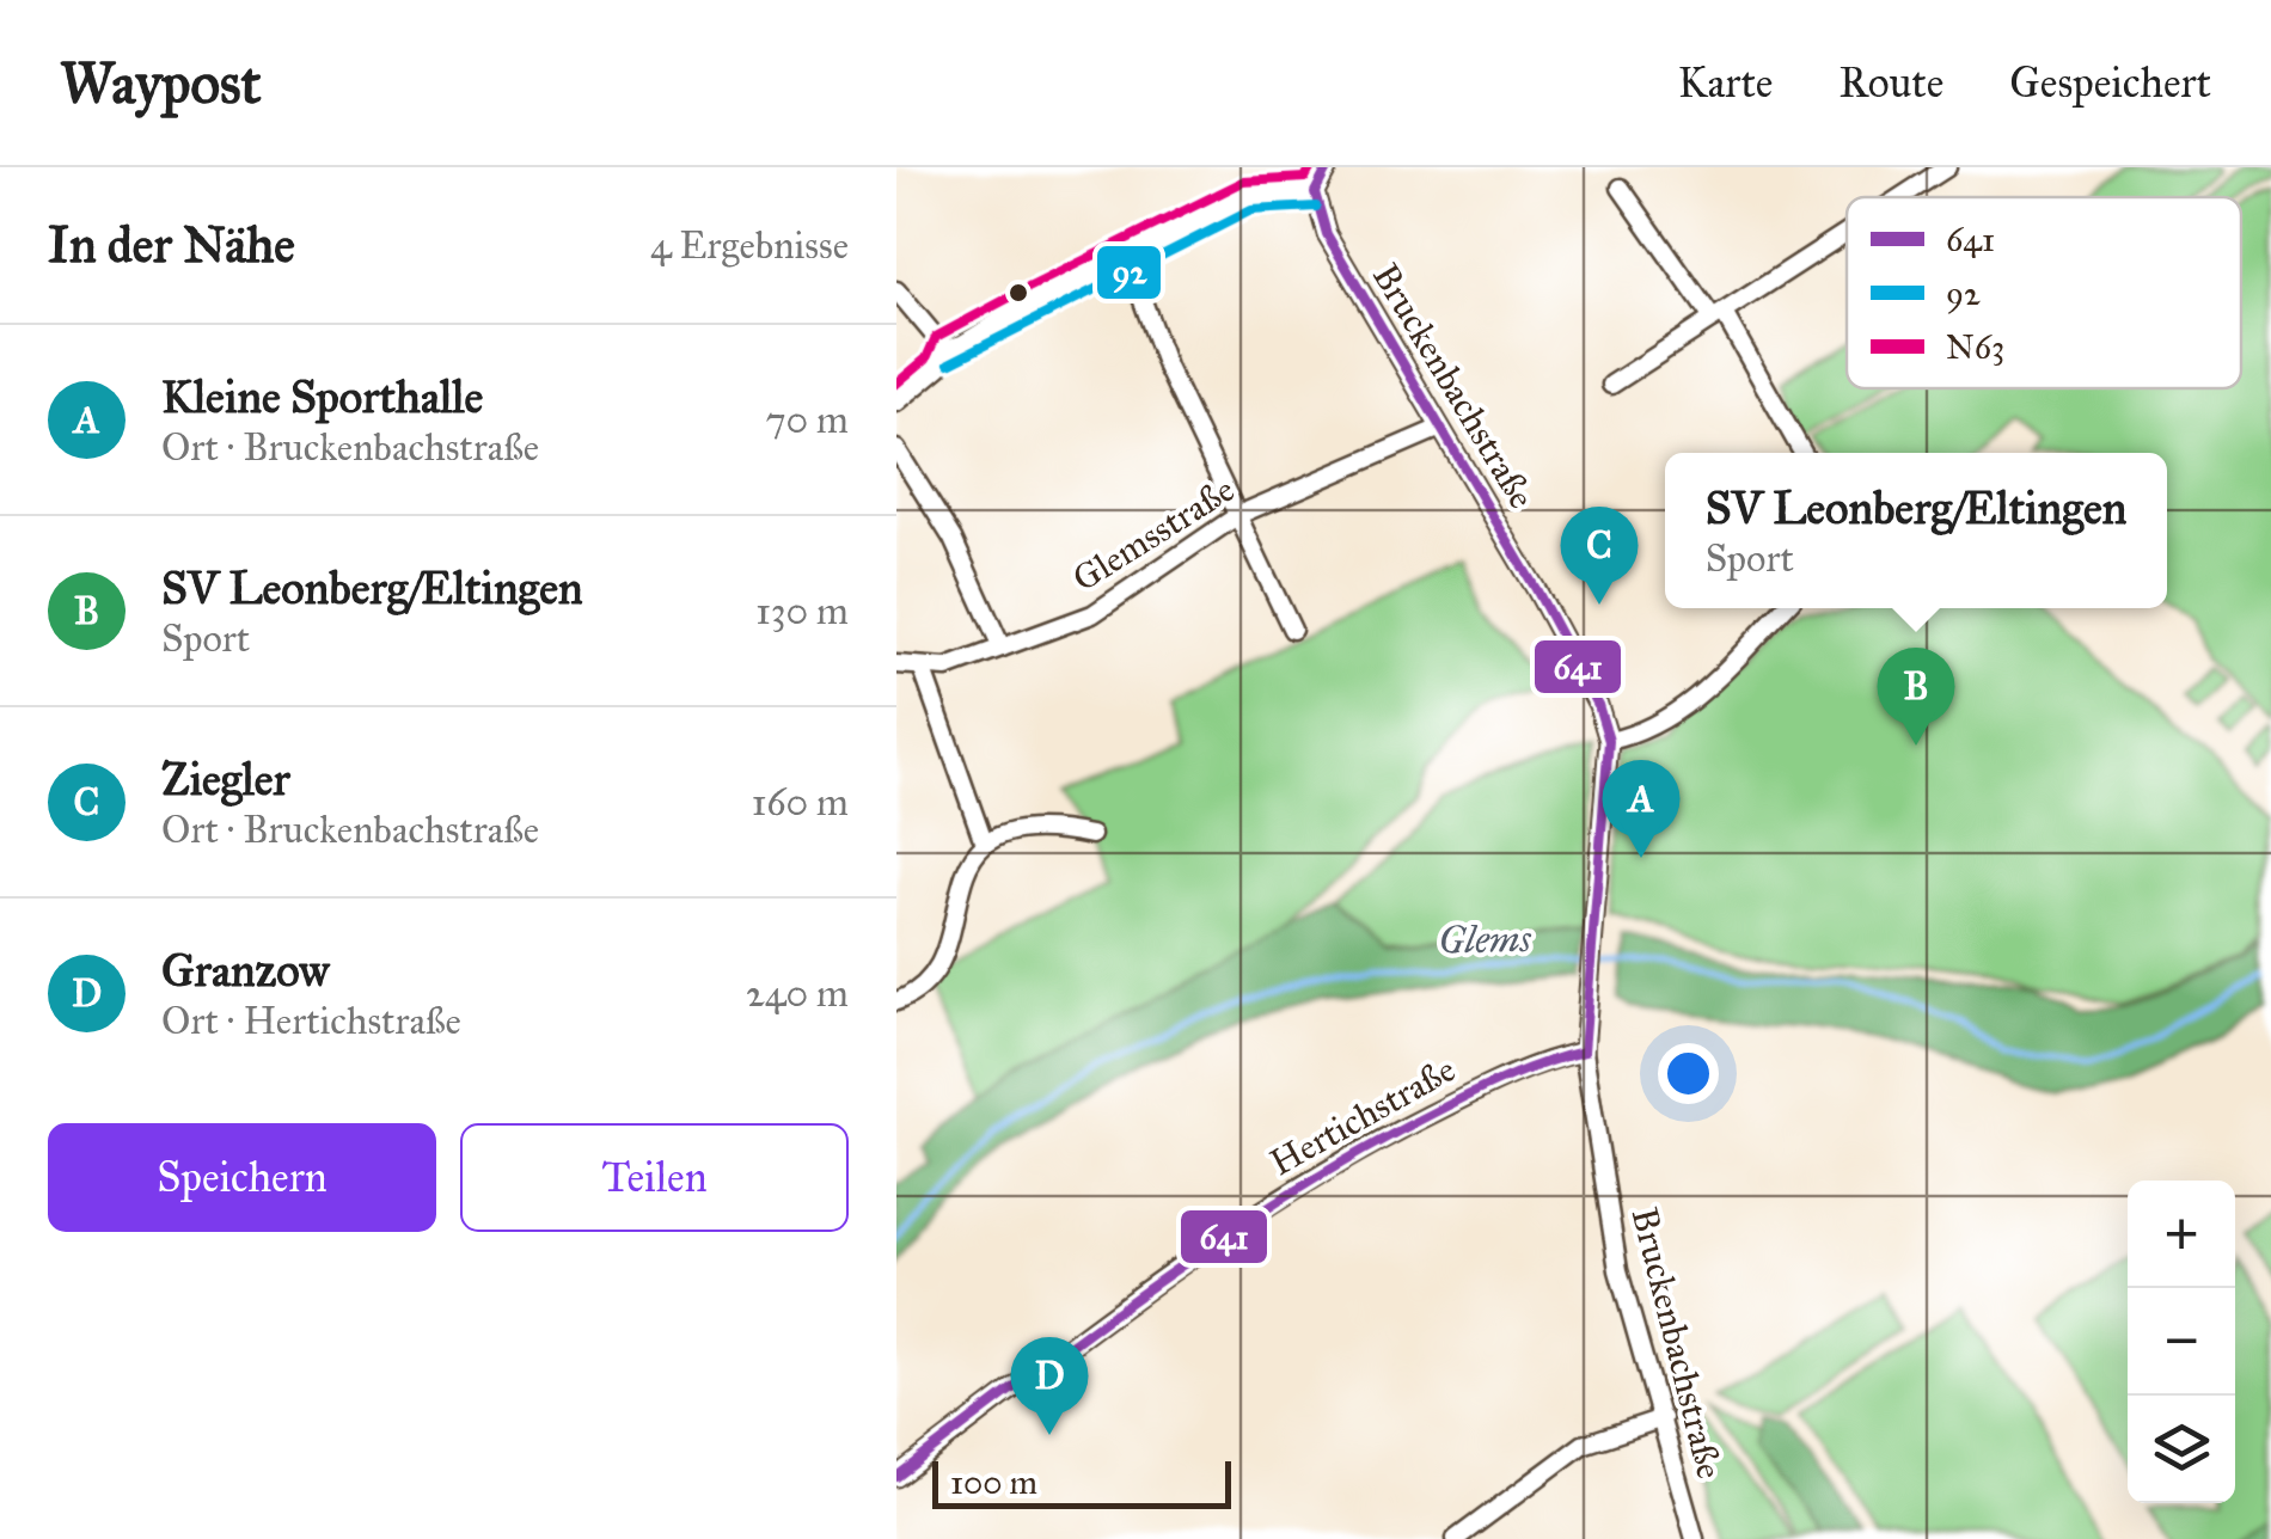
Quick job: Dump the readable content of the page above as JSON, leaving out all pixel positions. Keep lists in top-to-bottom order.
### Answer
{
  "streets": {
    "street": ["Bruckenbachstraße", "Glemsstraße", "Hertichstraße"]
  },
  "crossings": [
    ["Bruckenbachstraße", "Glemsstraße"],
    ["Bruckenbachstraße", "Hertichstraße"]
  ],
  "water": ["Glems"],
  "lines": ["transit line 641", "transit line N63", "transit line 92"],
  "legend": ["641", "92", "N63"],
  "scale_bar": "100 m",
  "page": {
    "header": "Waypost",
    "nav": ["Karte", "Route", "Gespeichert"],
    "heading": ["In der Nähe", "4 Ergebnisse"],
    "list": [
      {
        "mark": "A",
        "name": "Kleine Sporthalle",
        "note": "Ort · Bruckenbachstraße",
        "value": "70 m"
      },
      {
        "mark": "B",
        "name": "SV Leonberg/Eltingen",
        "note": "Sport",
        "value": "130 m"
      },
      {
        "mark": "C",
        "name": "Ziegler",
        "note": "Ort · Bruckenbachstraße",
        "value": "160 m"
      },
      {
        "mark": "D",
        "name": "Granzow",
        "note": "Ort · Hertichstraße",
        "value": "240 m"
      }
    ],
    "popup": ["SV Leonberg/Eltingen", "Sport"],
    "pins": [
      "C",
      "B",
      "A",
      "D"
    ],
    "buttons": ["Speichern", "Teilen"],
    "map_buttons": ["+", "−"],
    "scale": "100 m"
  }
}
